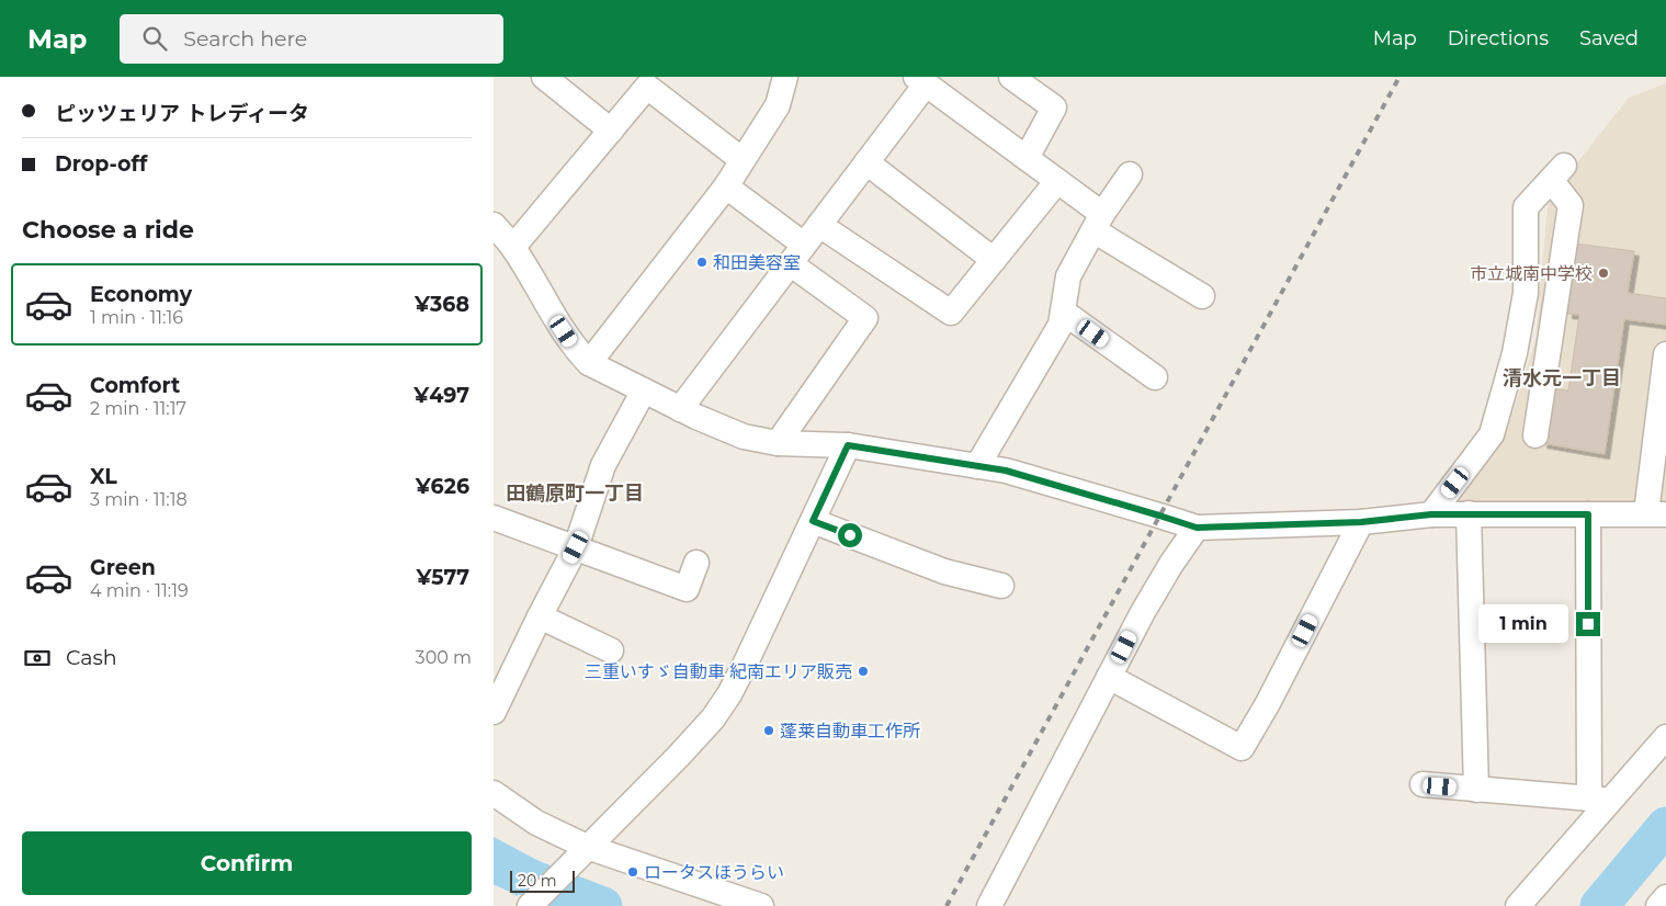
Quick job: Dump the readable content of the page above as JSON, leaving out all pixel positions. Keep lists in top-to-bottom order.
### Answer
{
  "districts": ["清水元一丁目", "田鶴原町一丁目"],
  "places": [
    "和田美容室",
    "市立城南中学校",
    "三重いすゞ自動車 紀南エリア販売",
    "蓬莱自動車工作所",
    "ロータスほうらい"
  ],
  "scale_bar": "20 m",
  "page": {
    "header": "Map",
    "search": "Search here",
    "nav": ["Map", "Directions", "Saved"],
    "banner": ["ピッツェリア トレディータ", "Drop-off"],
    "heading": "Choose a ride",
    "list": [
      {
        "name": "Economy",
        "note": "1 min · 11:16",
        "value": "¥368"
      },
      {
        "name": "Comfort",
        "note": "2 min · 11:17",
        "value": "¥497"
      },
      {
        "name": "XL",
        "note": "3 min · 11:18",
        "value": "¥626"
      },
      {
        "name": "Green",
        "note": "4 min · 11:19",
        "value": "¥577"
      }
    ],
    "bubble": "1 min",
    "pay": ["Cash", "300 m"],
    "buttons": "Confirm",
    "scale": "20 m"
  }
}
